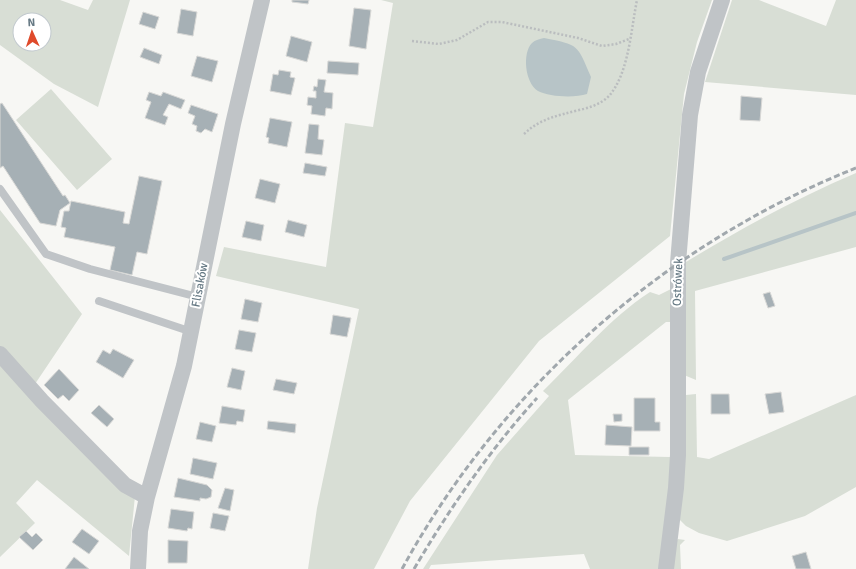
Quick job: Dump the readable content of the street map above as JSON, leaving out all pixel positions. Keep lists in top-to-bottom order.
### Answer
{
  "streets": {
    "street": ["Ostrówek", "Flisaków"]
  },
  "north": "top"
}
